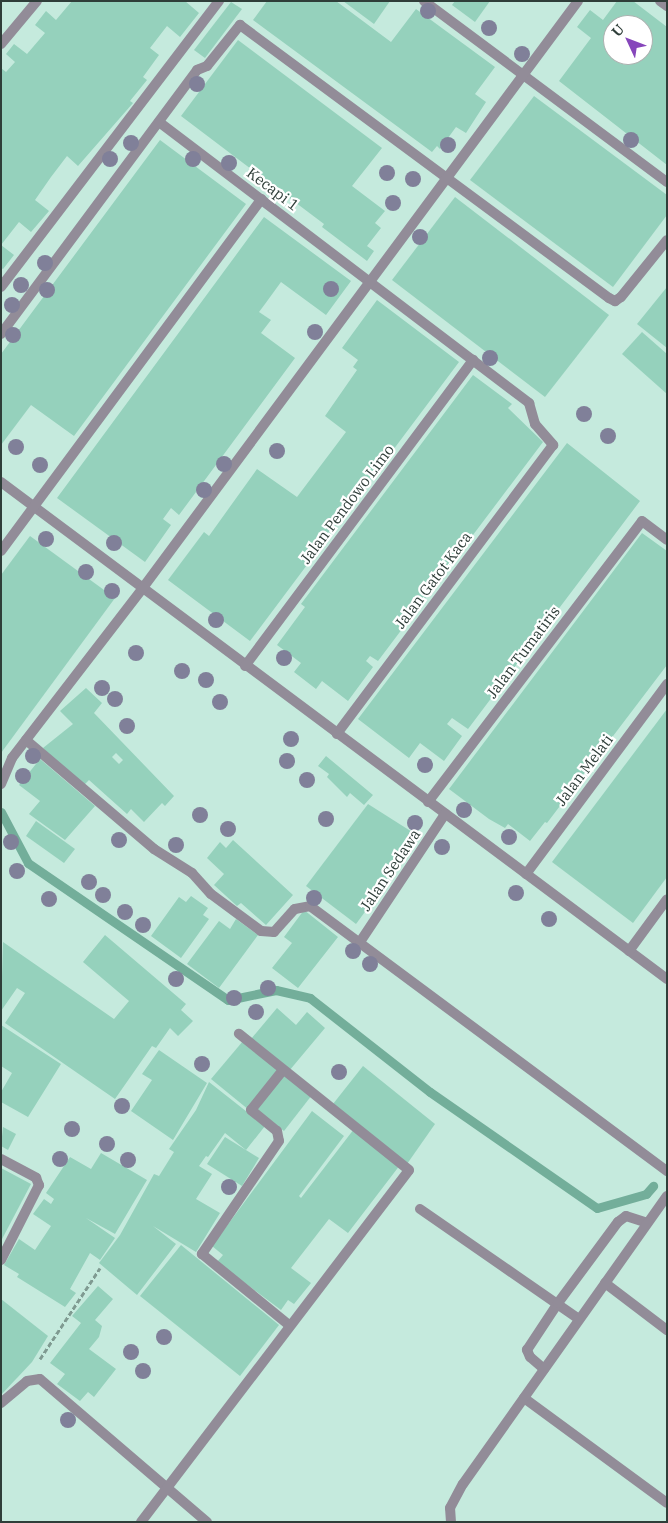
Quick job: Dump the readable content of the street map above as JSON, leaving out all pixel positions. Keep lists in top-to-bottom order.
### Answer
{
  "streets": {
    "street": [
      "Kecapi 1",
      "Jalan Pendowo Limo",
      "Jalan Gatot Kaca",
      "Jalan Tumatiris",
      "Jalan Melati",
      "Jalan Sedawa"
    ]
  },
  "crossings": [
    ["Kecapi 1", "Jalan Pendowo Limo"],
    ["Kecapi 1", "Jalan Gatot Kaca"]
  ],
  "north": "top left"
}
